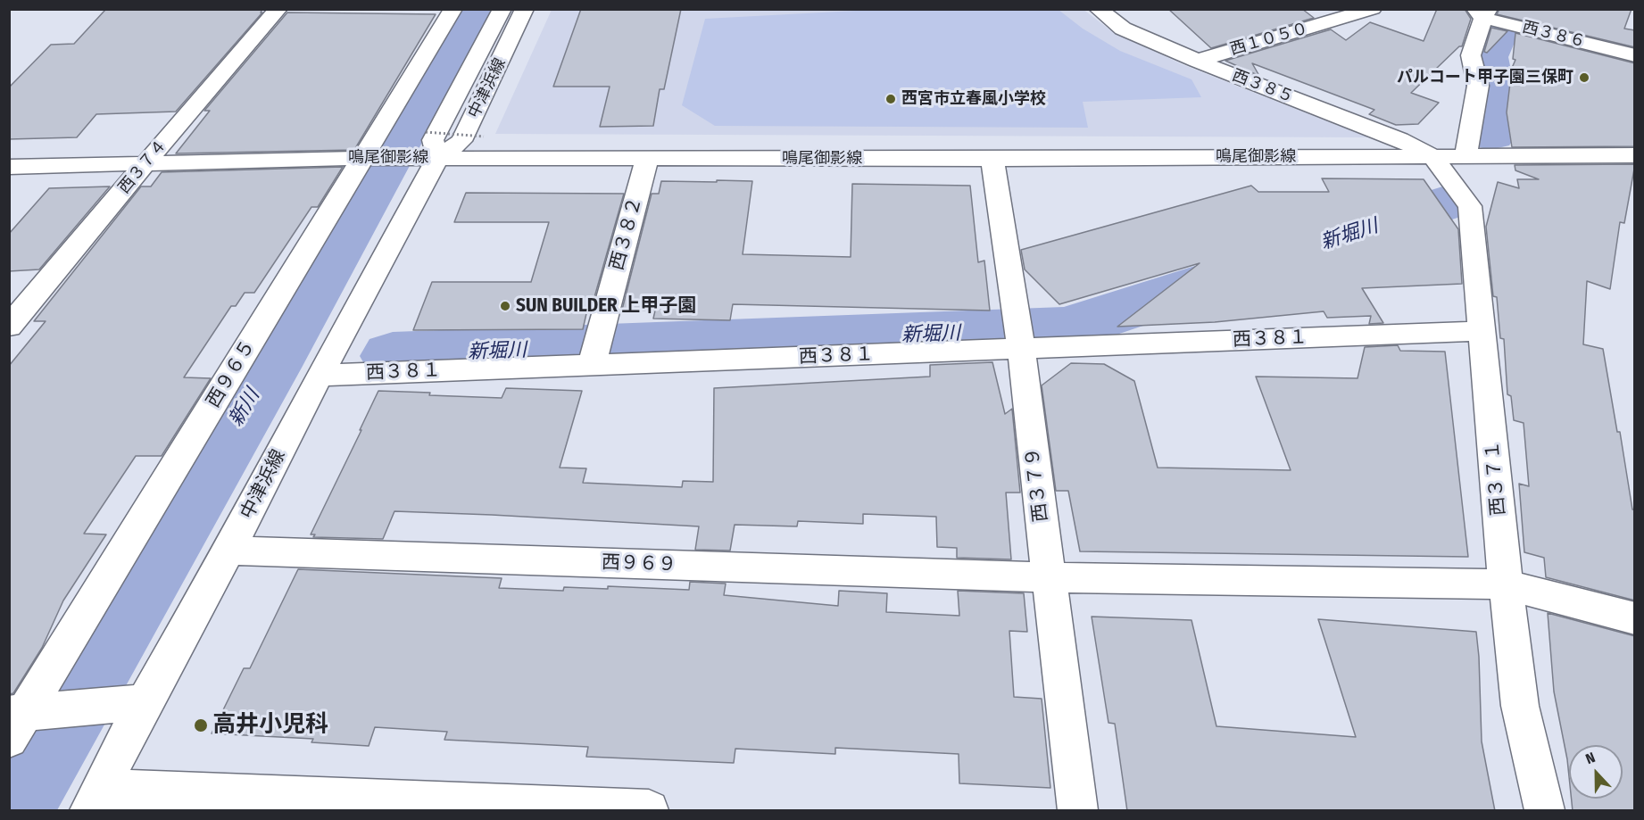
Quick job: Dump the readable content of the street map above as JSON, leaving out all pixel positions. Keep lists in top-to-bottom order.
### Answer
{
  "streets": {
    "street": [
      "西３８６",
      "西１０５０",
      "西３８５",
      "中津浜線",
      "鳴尾御影線",
      "西３７４",
      "西３８２",
      "西３８１",
      "西９６５",
      "西３７１",
      "西３７９",
      "西９６９"
    ]
  },
  "crossings": [
    ["西１０５０", "西３８５"],
    ["西３８５", "鳴尾御影線"],
    ["西３８５", "西３７１"],
    ["中津浜線", "鳴尾御影線"],
    ["中津浜線", "西３８１"],
    ["中津浜線", "西９６９"],
    ["鳴尾御影線", "西３７４"],
    ["鳴尾御影線", "西３８２"],
    ["鳴尾御影線", "西９６５"],
    ["鳴尾御影線", "西３７１"],
    ["鳴尾御影線", "西３７９"],
    ["西３８２", "西３８１"],
    ["西３８１", "西３７１"],
    ["西３８１", "西３７９"],
    ["西３７１", "西９６９"],
    ["西３７９", "西９６９"]
  ],
  "water": ["新堀川", "新川"],
  "places": [
    "パルコート甲子園三保町",
    "西宮市立春風小学校",
    "SUN BUILDER 上甲子園",
    "高井小児科"
  ],
  "north": "top"
}
